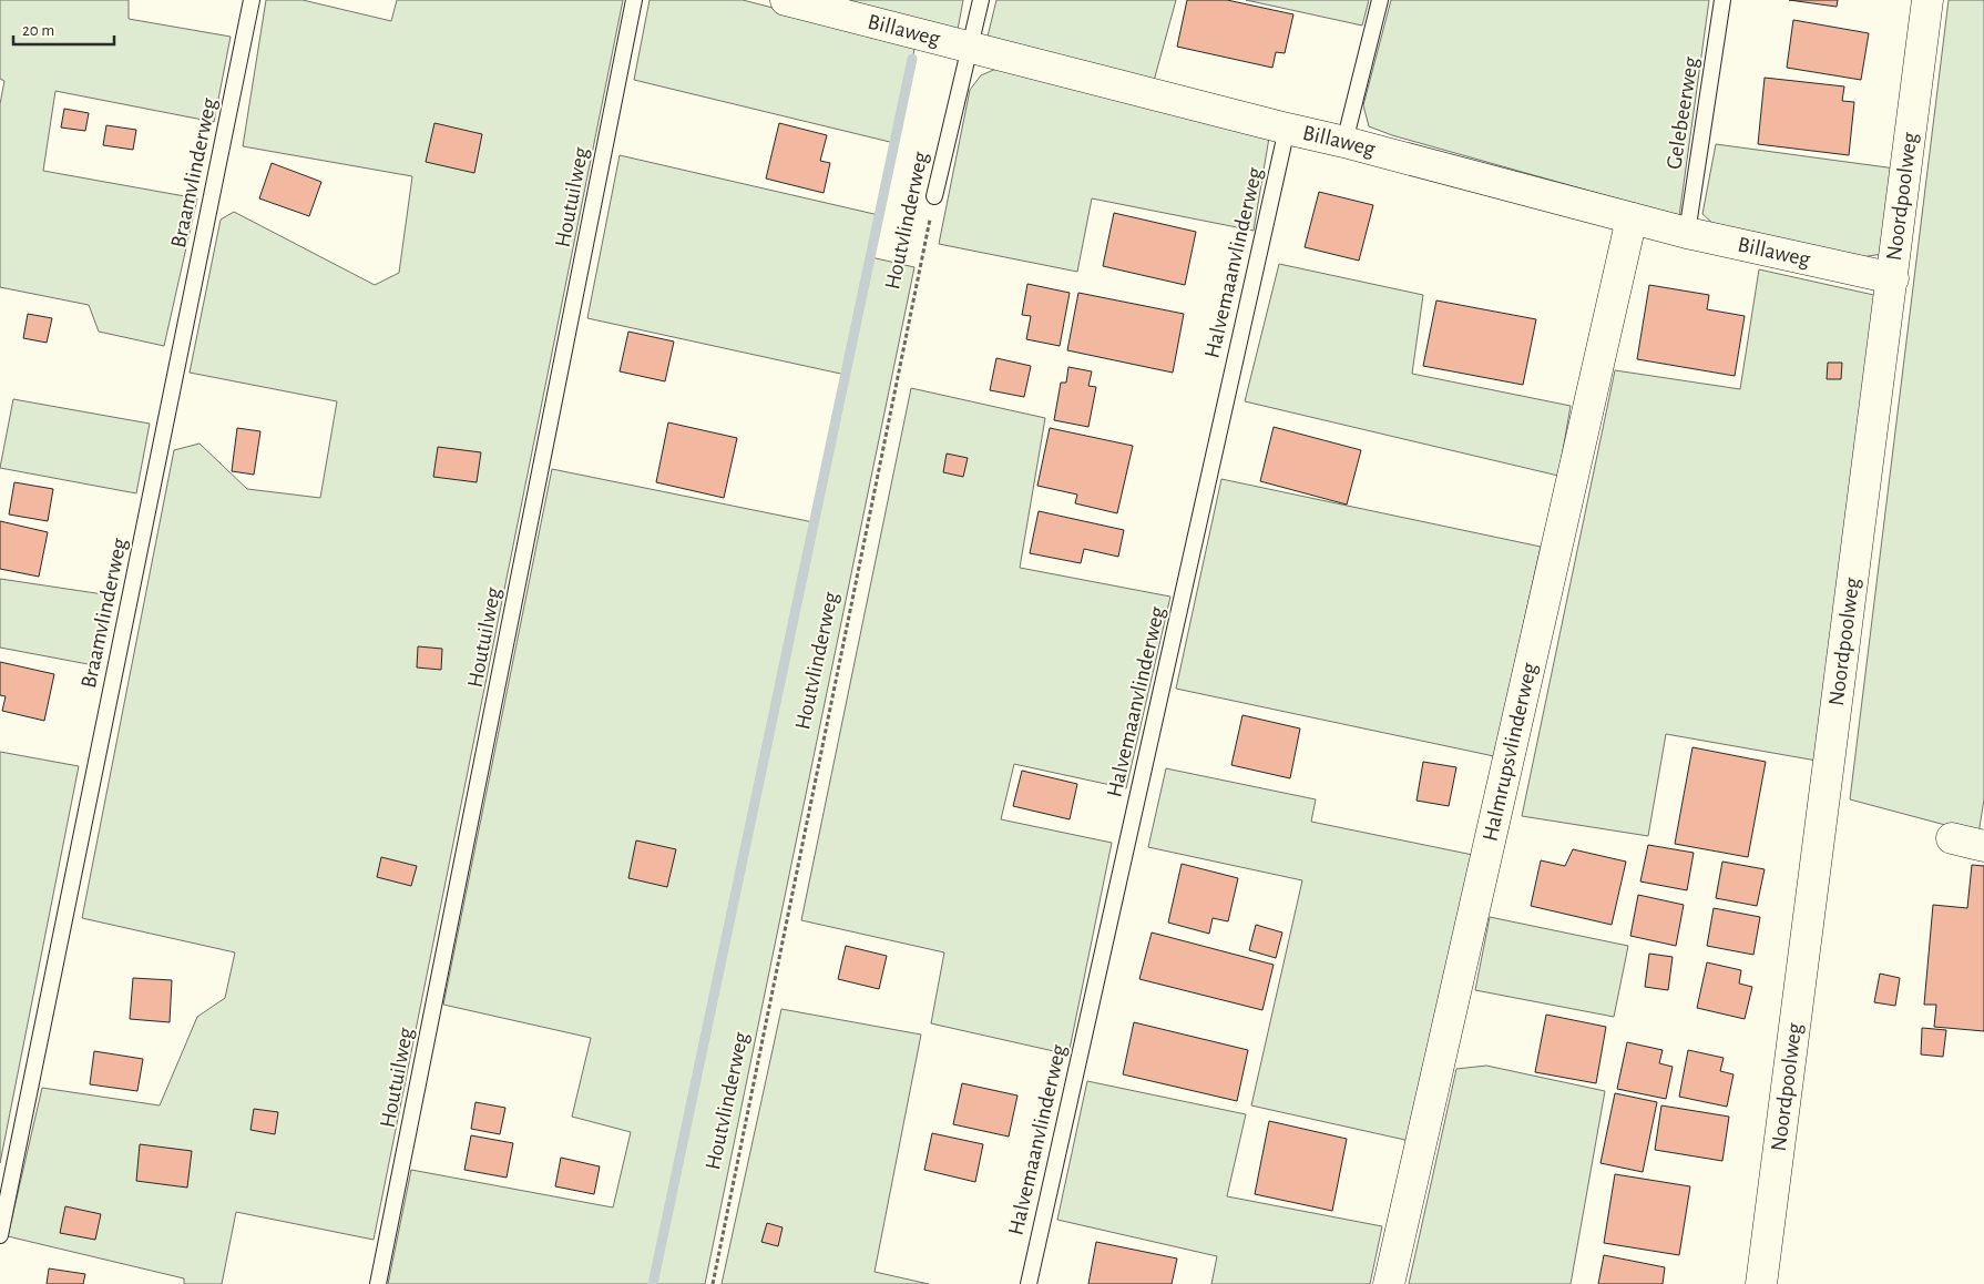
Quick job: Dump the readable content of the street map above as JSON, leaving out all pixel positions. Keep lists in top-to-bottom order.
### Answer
{
  "streets": {
    "street": ["Billaweg", "Noordpoolweg", "Halmrupsvlinderweg"],
    "lane": [
      "Gelebeerweg",
      "Braamvlinderweg",
      "Houtuilweg",
      "Houtvlinderweg",
      "Halvemaanvlinderweg"
    ]
  },
  "crossings": [
    ["Billaweg", "Gelebeerweg"],
    ["Billaweg", "Noordpoolweg"],
    ["Billaweg", "Houtvlinderweg"],
    ["Billaweg", "Halvemaanvlinderweg"],
    ["Billaweg", "Halmrupsvlinderweg"]
  ],
  "scale_bar": "20 m"
}
